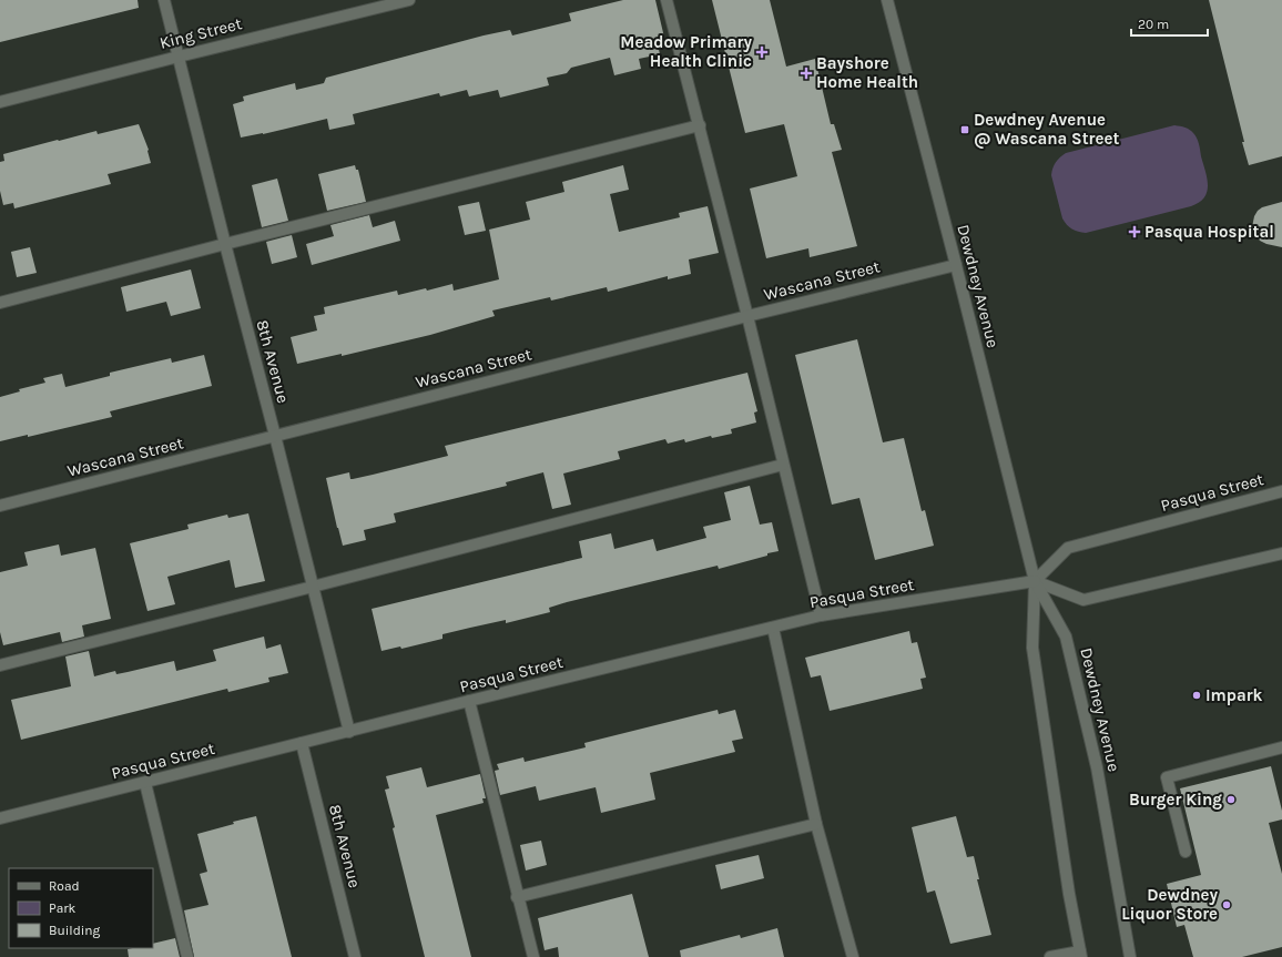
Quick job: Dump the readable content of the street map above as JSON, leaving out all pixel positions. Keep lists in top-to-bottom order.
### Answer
{
  "streets": {
    "street": [
      "King Street",
      "Wascana Street",
      "Dewdney Avenue",
      "8th Avenue",
      "Pasqua Street"
    ]
  },
  "crossings": [
    ["King Street", "8th Avenue"],
    ["Wascana Street", "Dewdney Avenue"],
    ["Wascana Street", "8th Avenue"],
    ["Dewdney Avenue", "Pasqua Street"],
    ["8th Avenue", "Pasqua Street"]
  ],
  "places": {
    "health": ["Meadow Primary Health Clinic", "Bayshore Home Health", "Pasqua Hospital"],
    "transit": ["Dewdney Avenue @ Wascana Street"],
    "other": ["Impark", "Burger King", "Dewdney Liquor Store"]
  },
  "legend": ["Road", "Park", "Building"],
  "scale_bar": "20 m"
}
